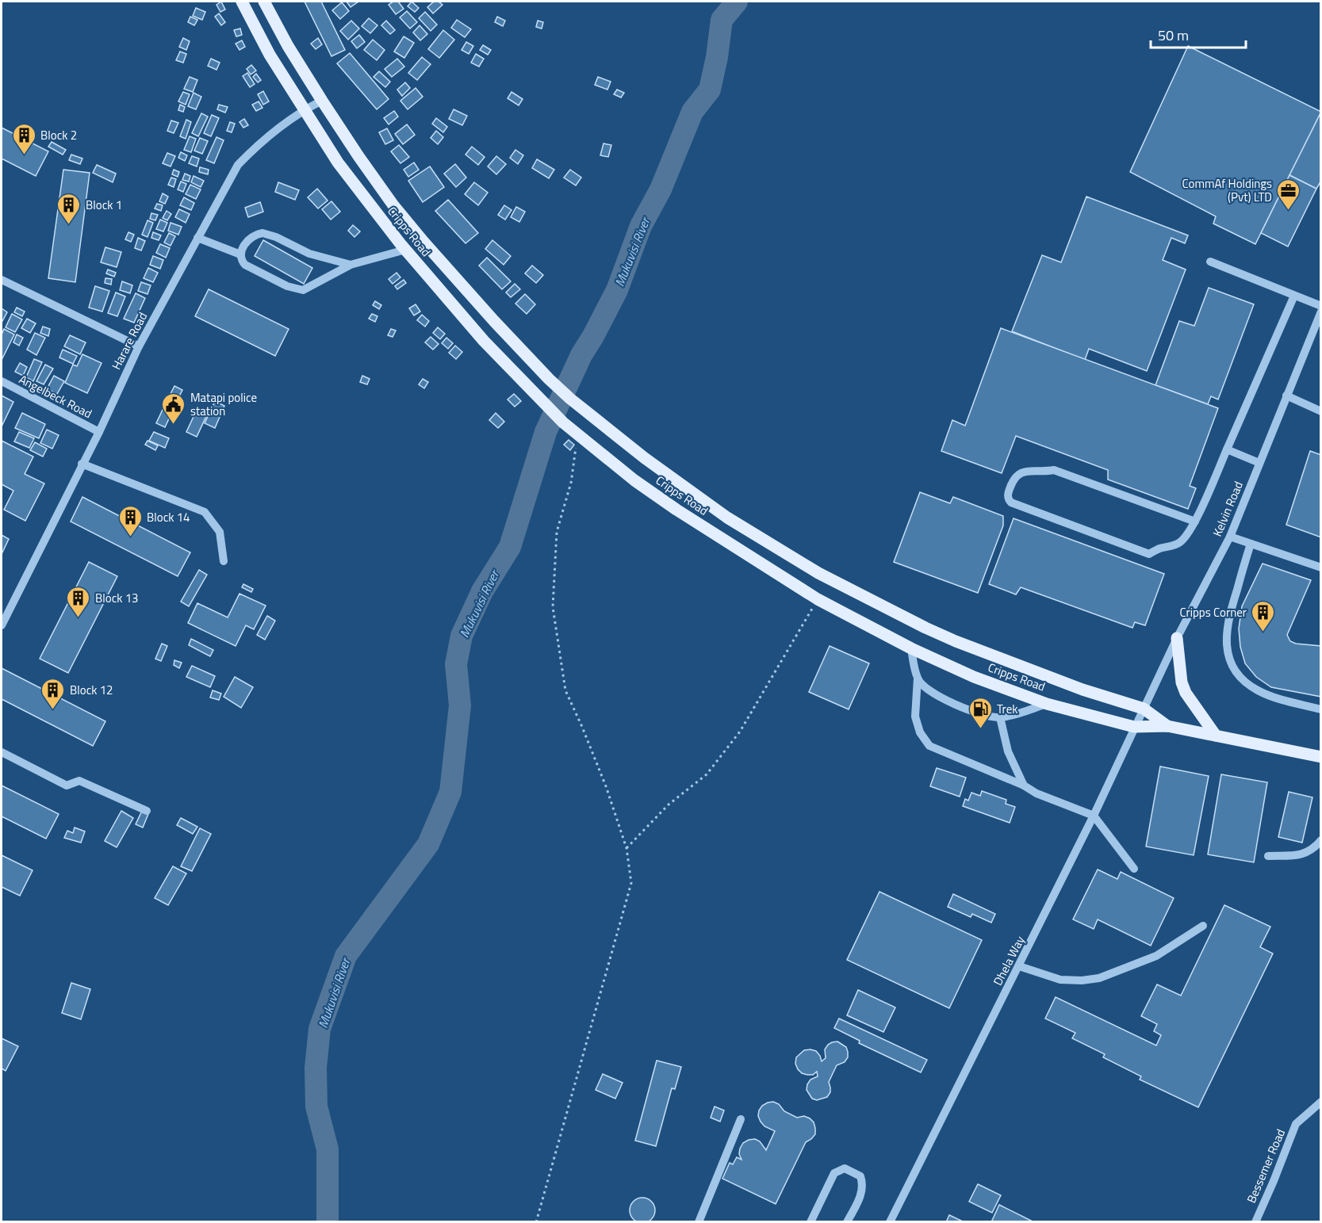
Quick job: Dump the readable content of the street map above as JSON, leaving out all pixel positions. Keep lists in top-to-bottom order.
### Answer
{
  "streets": {
    "main road": ["Cripps Road"],
    "street": [
      "Harare Road",
      "Angelbeck Road",
      "Kelvin Road",
      "Dhela Way",
      "Bessemer Road"
    ]
  },
  "crossings": [
    ["Cripps Road", "Harare Road"],
    ["Cripps Road", "Kelvin Road"],
    ["Cripps Road", "Dhela Way"],
    ["Harare Road", "Angelbeck Road"],
    ["Kelvin Road", "Dhela Way"]
  ],
  "water": ["Mukuvisi River"],
  "places": {
    "building": [
      "Block 2",
      "Block 1",
      "Block 14",
      "Block 13",
      "Cripps Corner",
      "Block 12"
    ],
    "office": ["CommAf Holdings (Pvt) LTD"],
    "public building": ["Matapi police station"],
    "fuel station": ["Trek"]
  },
  "scale_bar": "50 m"
}
